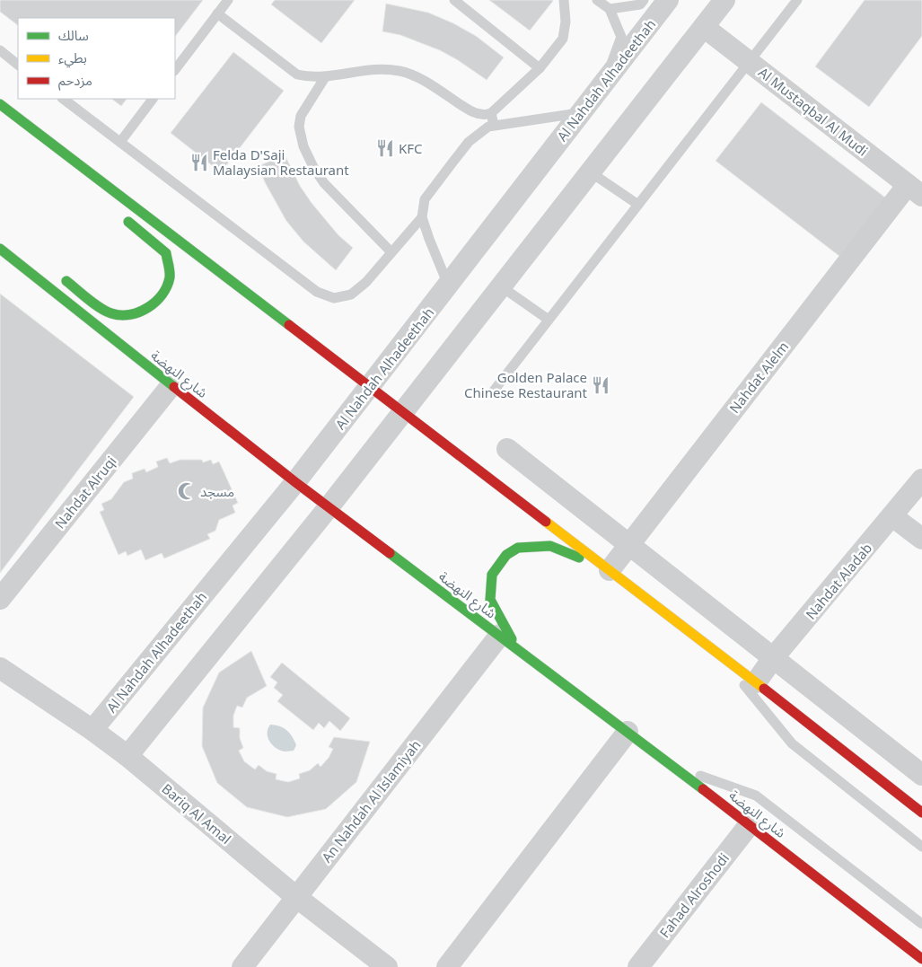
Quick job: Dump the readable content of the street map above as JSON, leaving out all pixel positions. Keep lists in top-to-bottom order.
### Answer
{
  "streets": {
    "street": [
      "Al Nahdah Alhadeethah",
      "Al Mustaqbal Al Mudi",
      "شارع النهضة",
      "Nahdat Alelm",
      "Nahdat Alruqi",
      "Nahdat Aladab",
      "An Nahdah Al Islamiyah",
      "Bariq Al Amal",
      "Fahad Alroshodi"
    ]
  },
  "crossings": [
    ["Al Nahdah Alhadeethah", "شارع النهضة"],
    ["Al Nahdah Alhadeethah", "Bariq Al Amal"],
    ["Al Mustaqbal Al Mudi", "Nahdat Alelm"],
    ["شارع النهضة", "Nahdat Alruqi"],
    ["شارع النهضة", "An Nahdah Al Islamiyah"],
    ["شارع النهضة", "Fahad Alroshodi"],
    ["An Nahdah Al Islamiyah", "Bariq Al Amal"]
  ],
  "places": {
    "restaurant": ["KFC", "Felda D'Saji Malaysian Restaurant", "Golden Palace Chinese Restaurant"],
    "mosque": ["مسجد"]
  },
  "legend": ["سالك", "بطيء", "مزدحم"]
}
